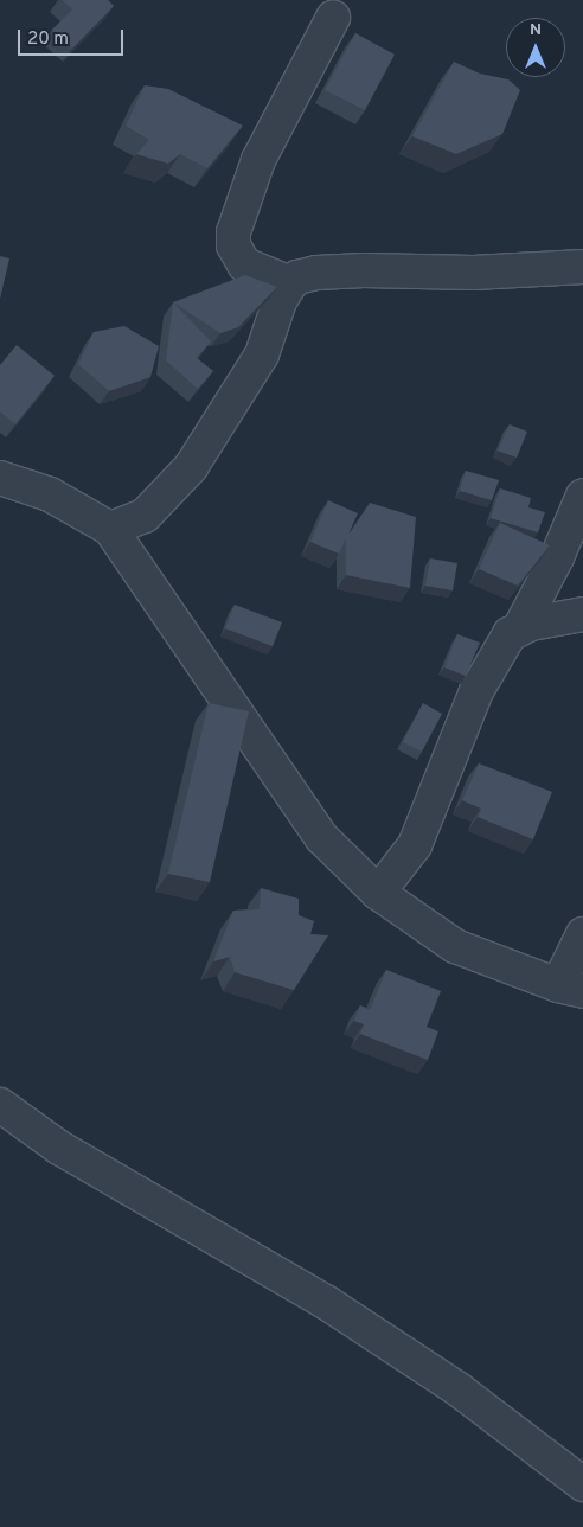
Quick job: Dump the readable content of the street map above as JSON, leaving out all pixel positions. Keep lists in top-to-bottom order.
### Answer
{
  "scale_bar": "20 m",
  "north": "top"
}
